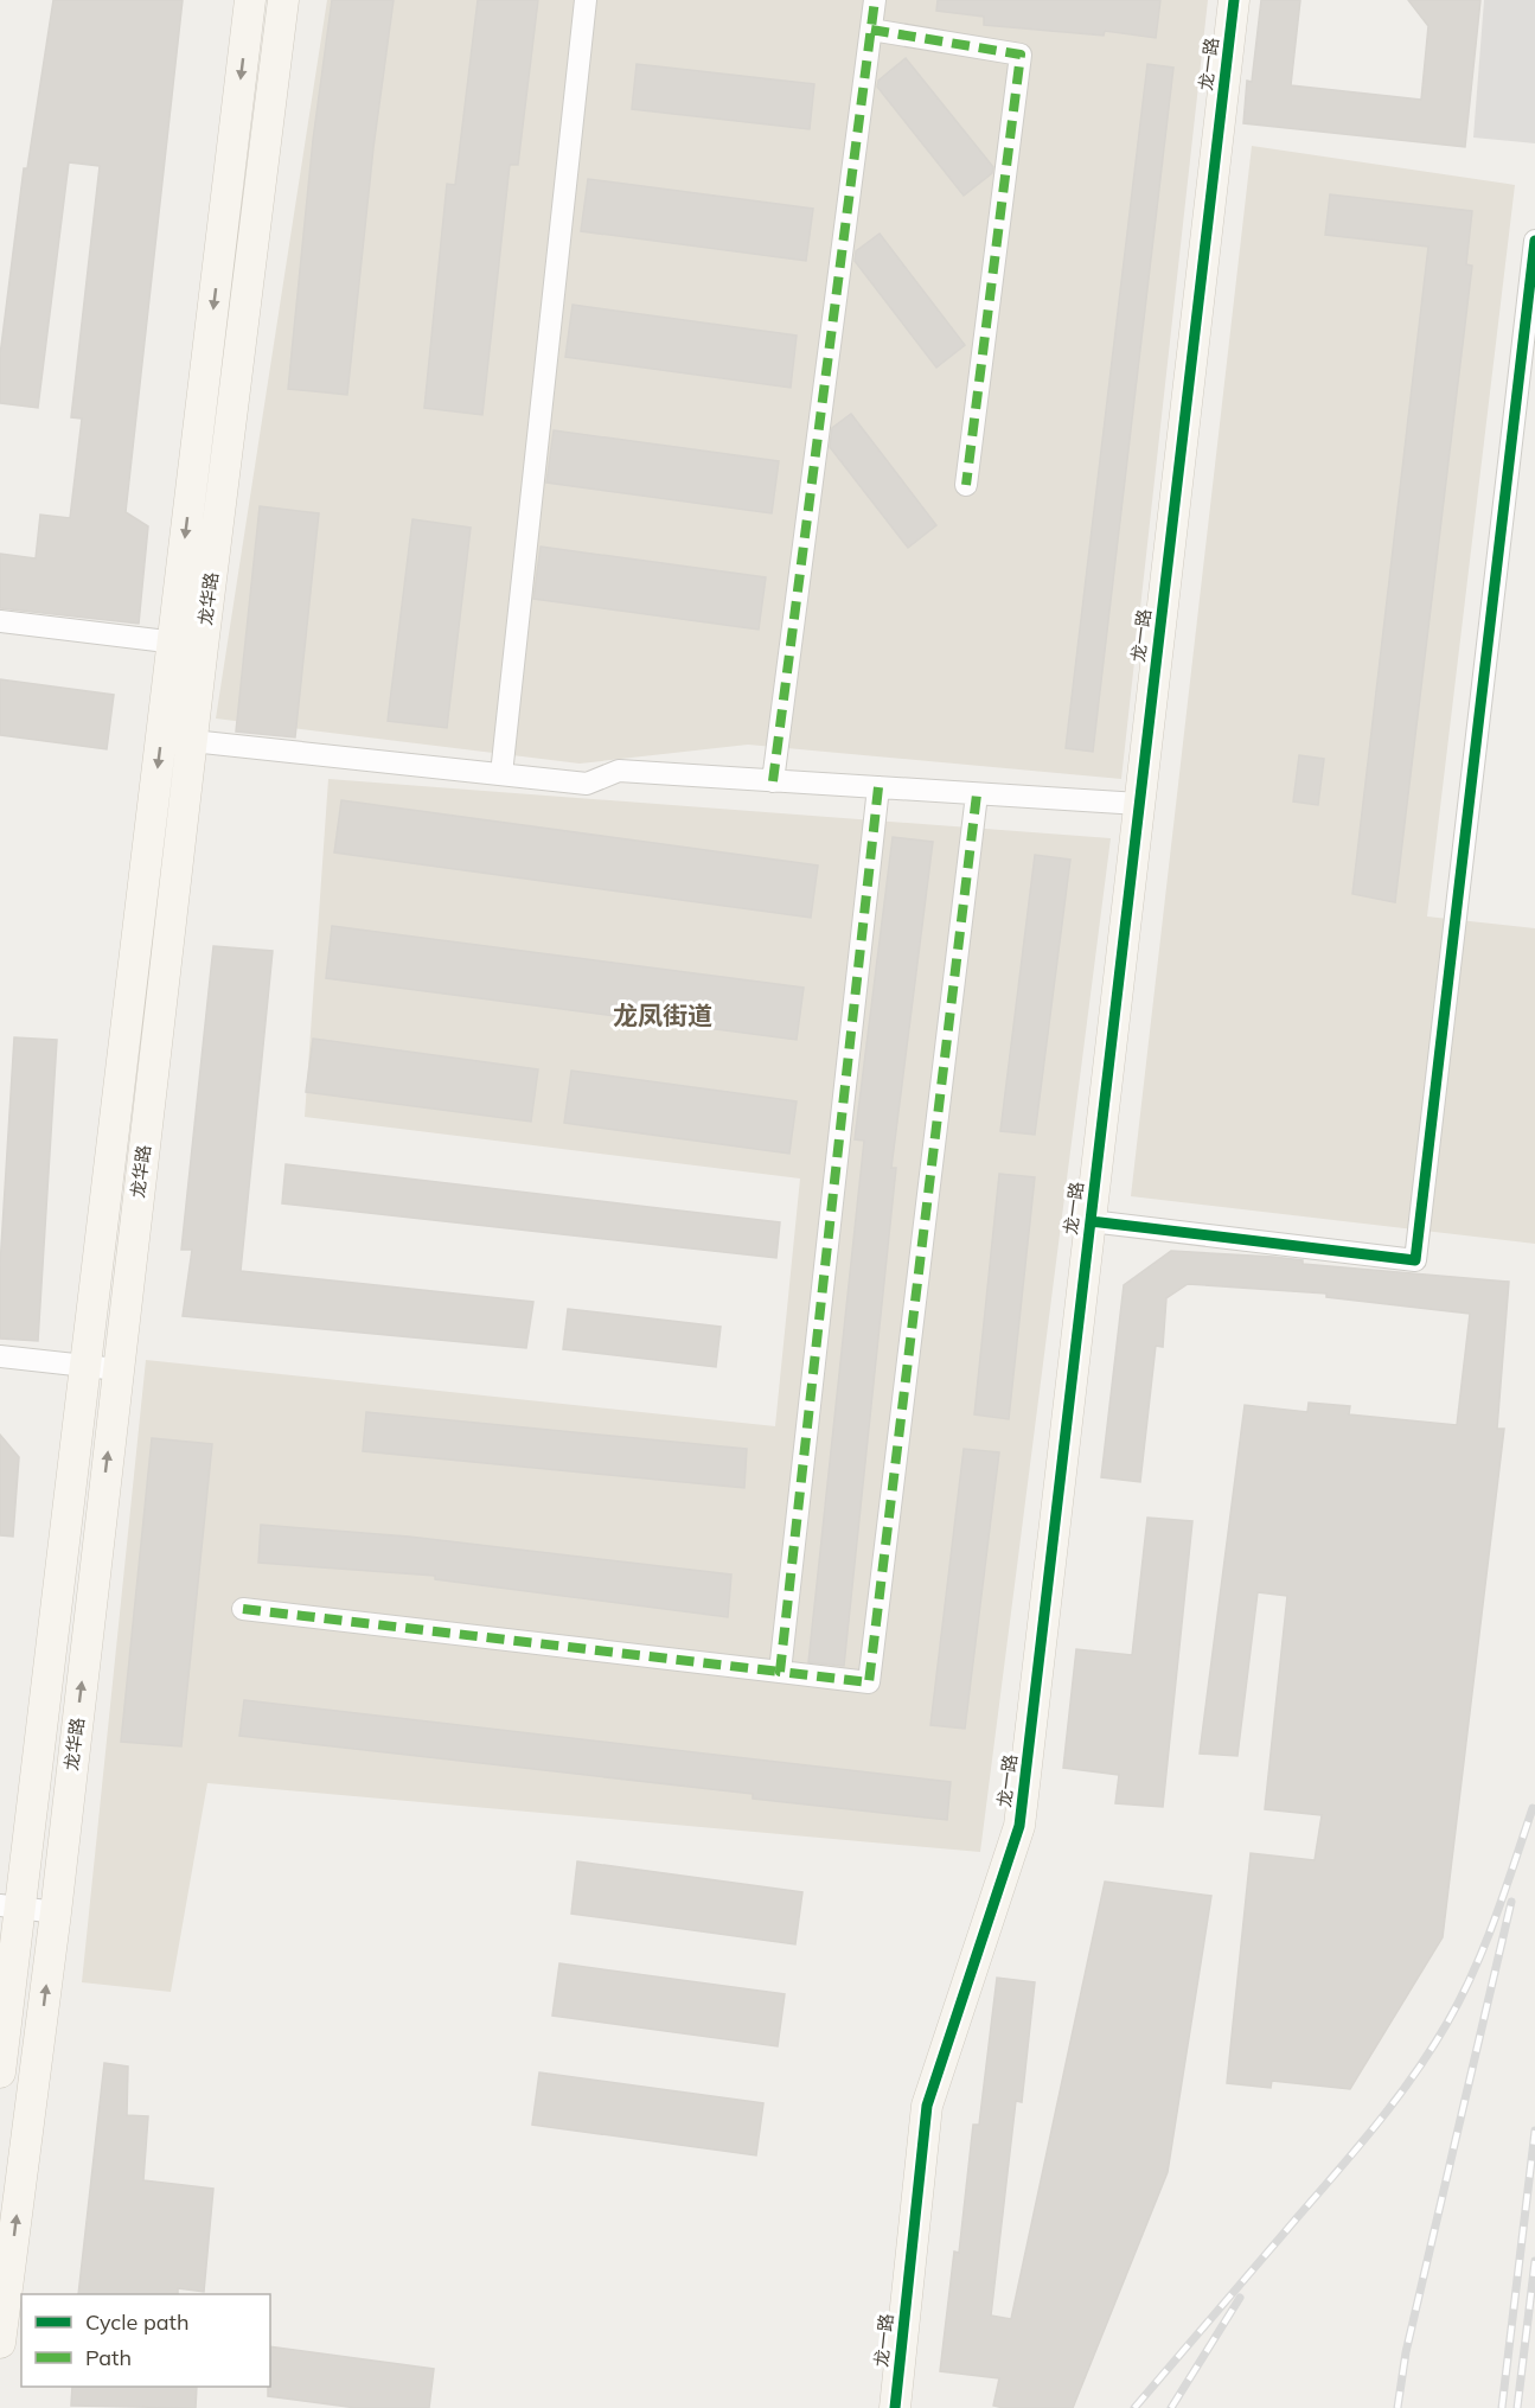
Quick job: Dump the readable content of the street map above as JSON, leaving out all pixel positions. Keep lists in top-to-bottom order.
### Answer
{
  "streets": {
    "main road": ["龙一路", "龙华路"]
  },
  "districts": ["龙凤街道"],
  "legend": ["Cycle path", "Path"]
}
